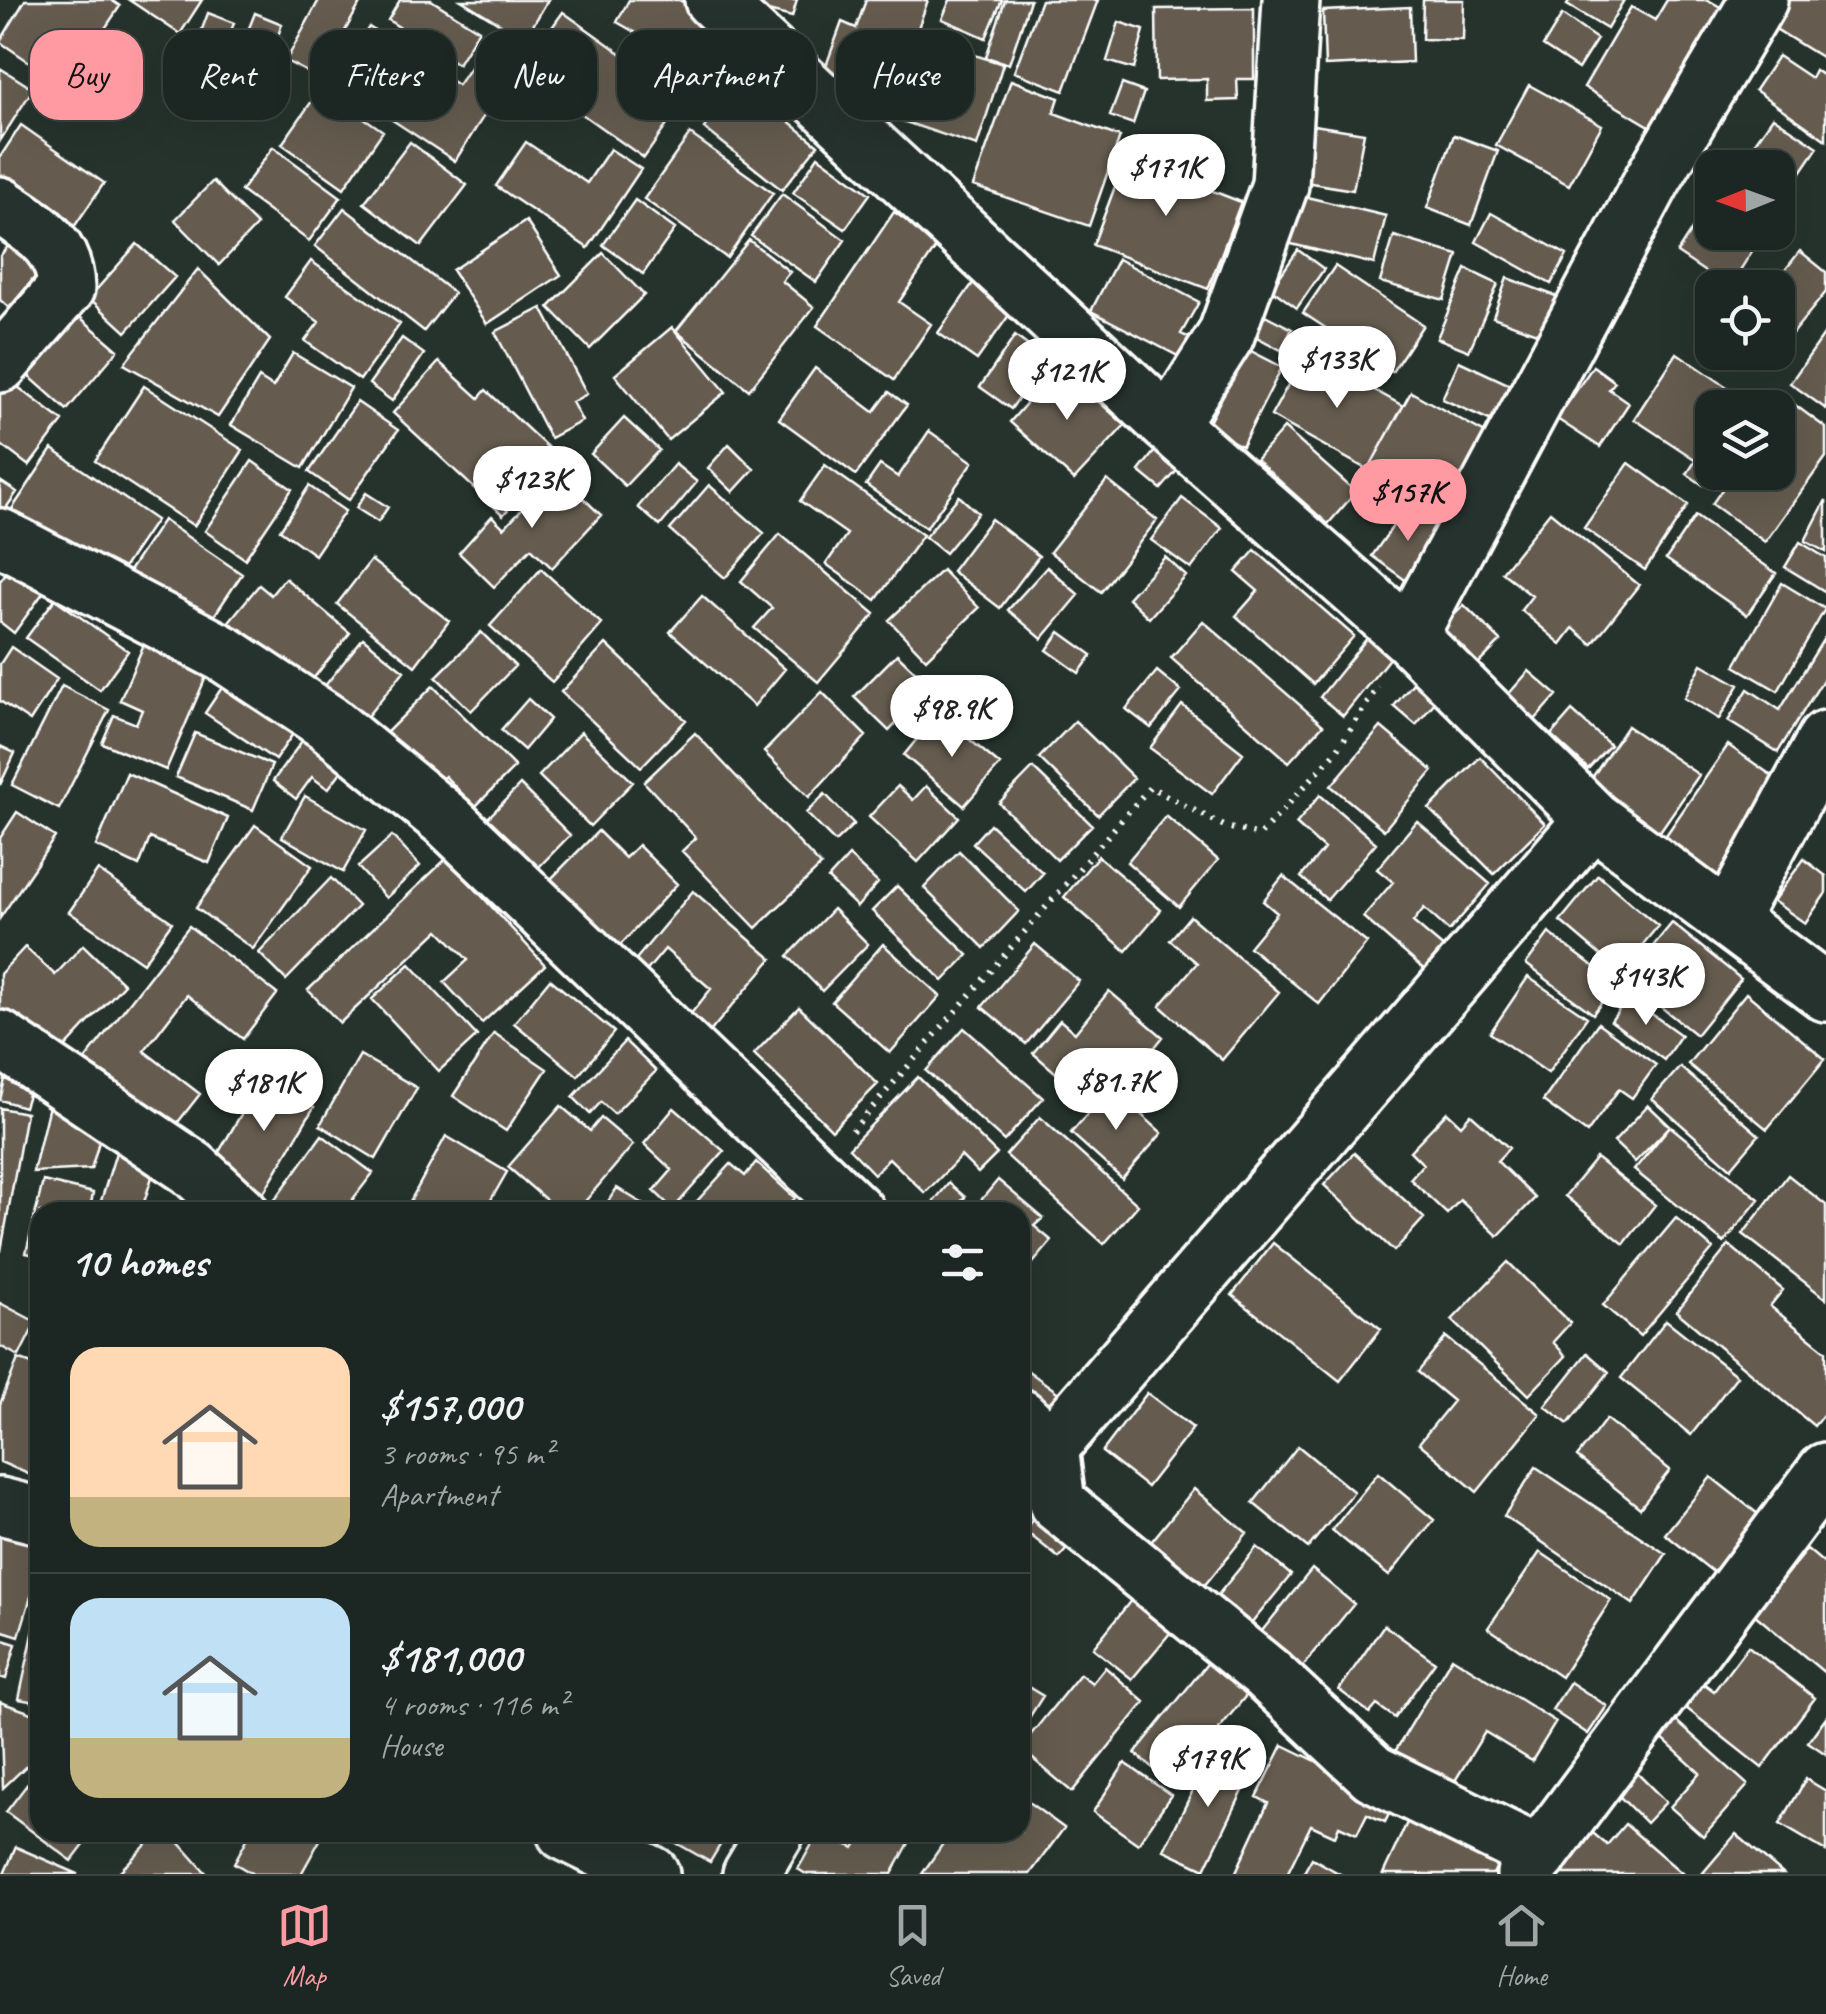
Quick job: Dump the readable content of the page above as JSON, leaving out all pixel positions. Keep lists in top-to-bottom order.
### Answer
{
  "north": "left",
  "page": {
    "chip": [
      "Buy",
      "Rent",
      "Filters",
      "New",
      "Apartment",
      "House"
    ],
    "price": [
      "$171K",
      "$133K",
      "$121K",
      "$123K",
      "$157K",
      "$98.9K",
      "$143K",
      "$81.7K",
      "$181K",
      "$179K"
    ],
    "heading": "10 homes",
    "list": [
      {
        "name": "$157,000",
        "note": "3 rooms · 95 m² · Apartment"
      },
      {
        "name": "$181,000",
        "note": "4 rooms · 116 m² · House"
      }
    ],
    "tabs": ["Map", "Saved", "Home"]
  }
}
